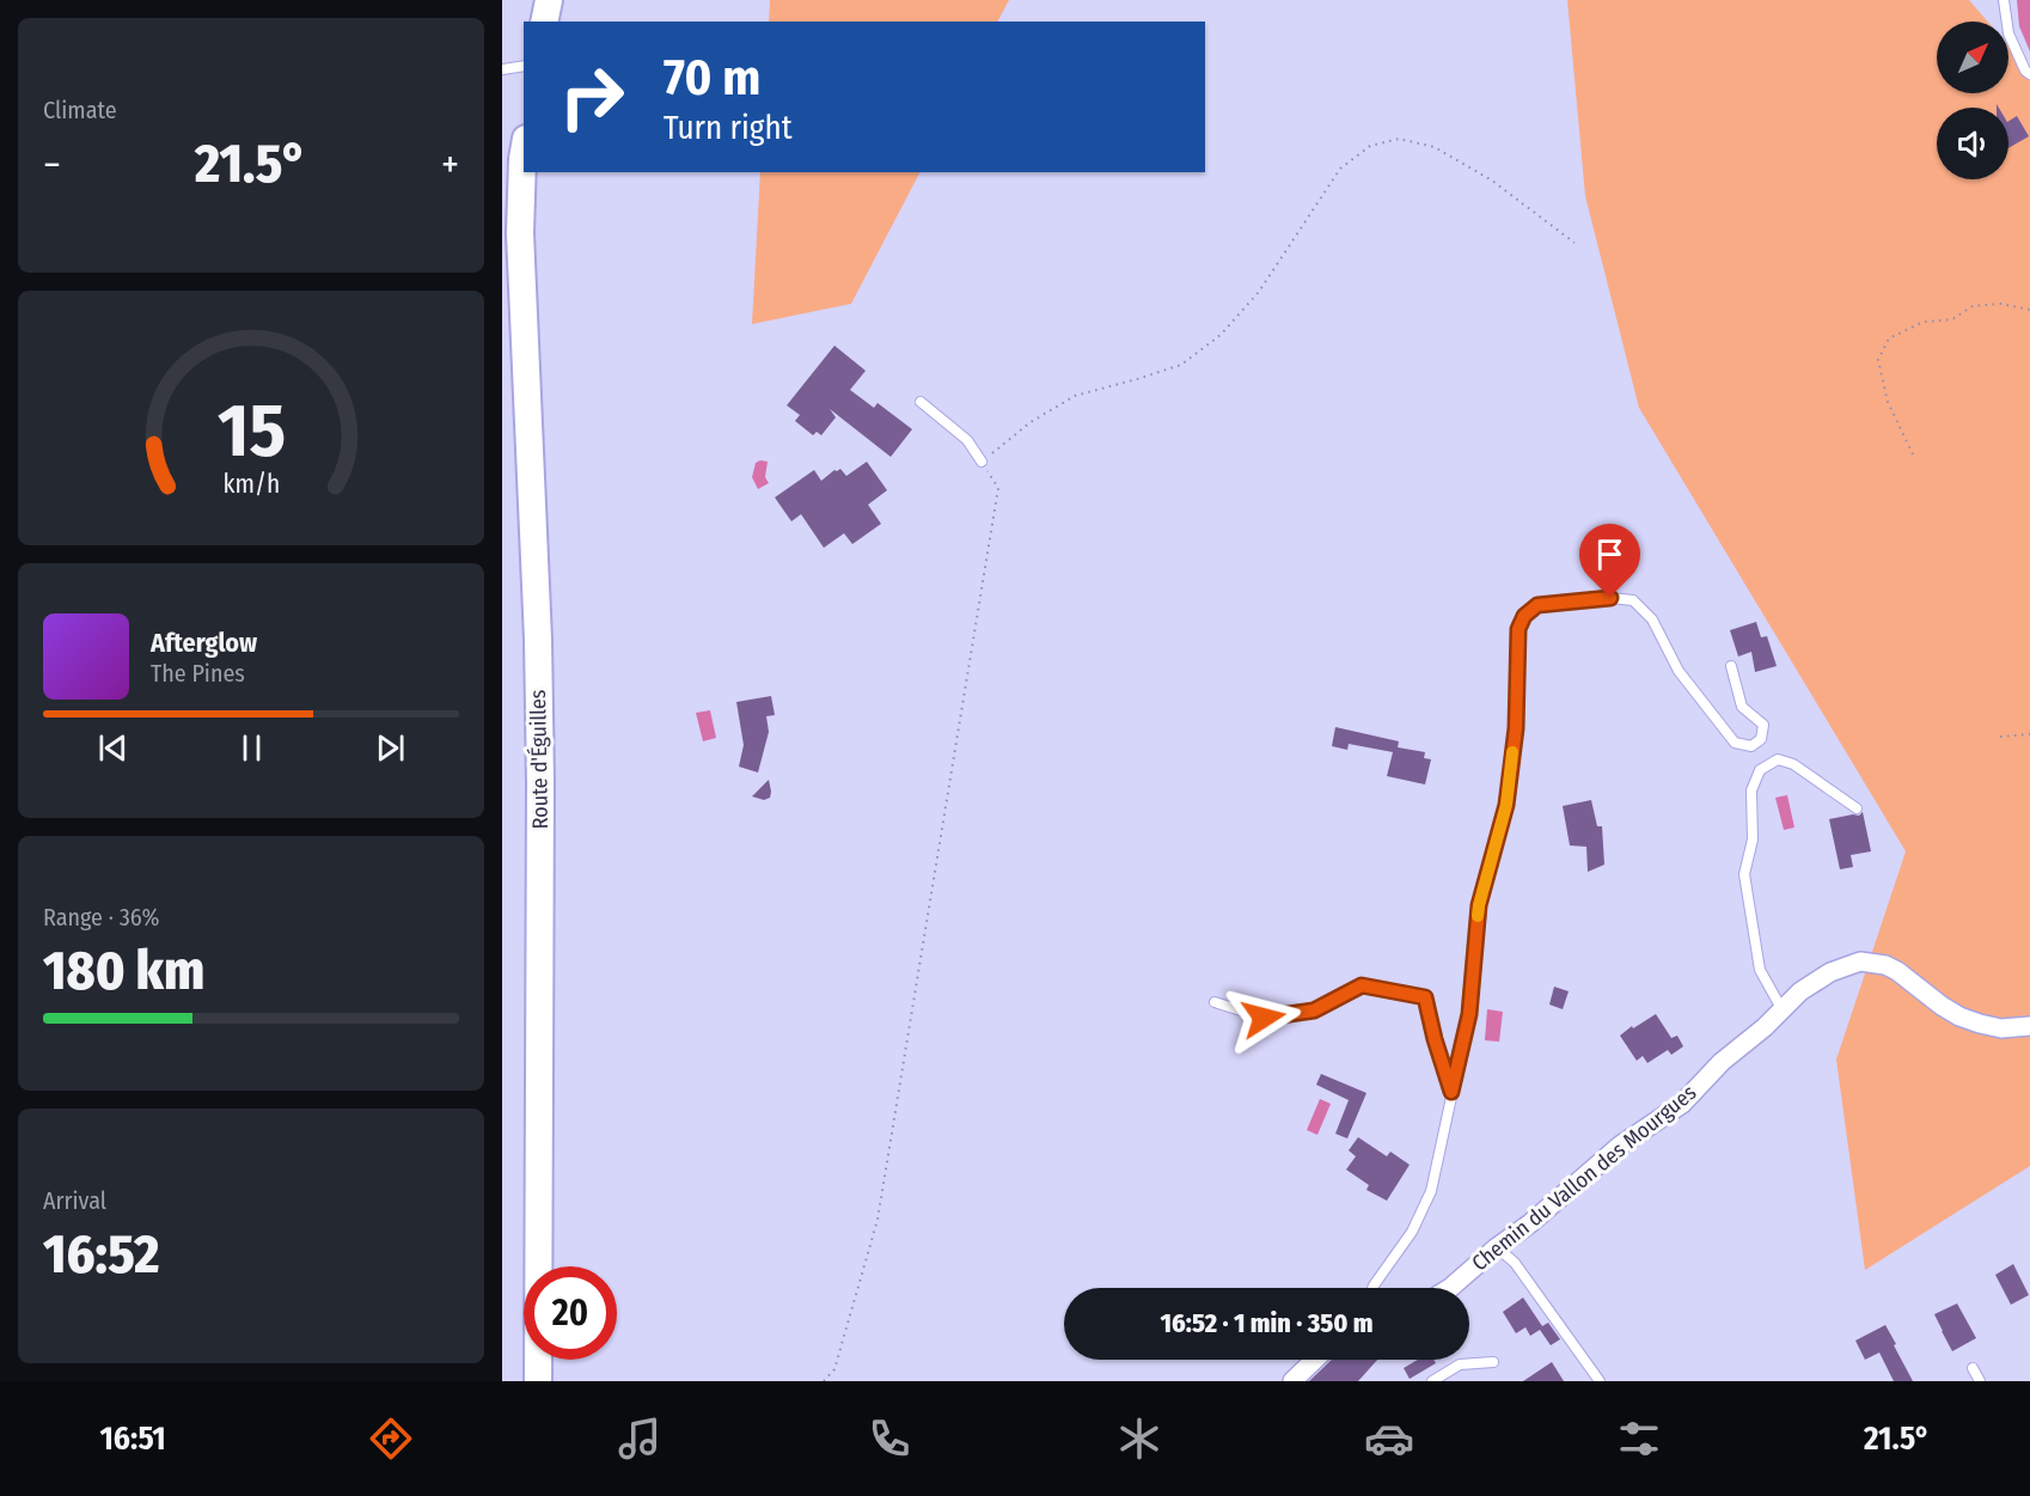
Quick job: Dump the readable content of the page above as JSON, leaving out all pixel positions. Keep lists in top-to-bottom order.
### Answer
{
  "streets": {
    "street": ["Route d'Éguilles", "Chemin du Vallon des Mourgues"]
  },
  "north": "top right",
  "page": {
    "tile": [
      "Climate",
      ["Range · 36%", "180 km"],
      ["Arrival", "16:52"]
    ],
    "turn": ["70 m", "Turn right"],
    "heat": ["−", "21.5°", "+"],
    "song": ["Afterglow", "The Pines"],
    "limit": "20",
    "trip": "16:52 · 1 min · 350 m",
    "tabs": ["16:51", "21.5°"],
    "gauge": ["15", "km/h"]
  }
}
